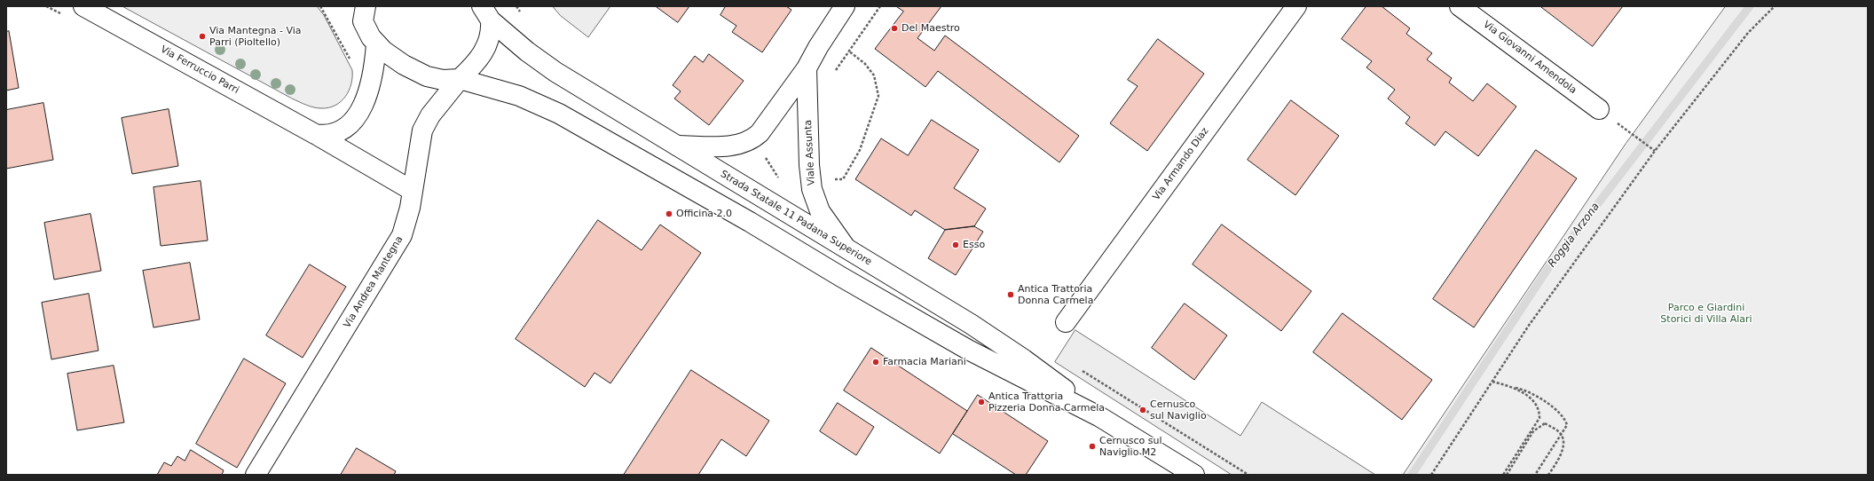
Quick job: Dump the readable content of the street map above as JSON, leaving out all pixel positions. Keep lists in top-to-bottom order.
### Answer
{
  "streets": {
    "street": [
      "Via Giovanni Amendola",
      "Via Ferruccio Parri",
      "Viale Assunta",
      "Via Armando Diaz",
      "Strada Statale 11 Padana Superiore",
      "Via Andrea Mantegna"
    ]
  },
  "crossings": [
    ["Via Ferruccio Parri", "Strada Statale 11 Padana Superiore"],
    ["Via Ferruccio Parri", "Via Andrea Mantegna"],
    ["Viale Assunta", "Strada Statale 11 Padana Superiore"],
    ["Strada Statale 11 Padana Superiore", "Via Andrea Mantegna"]
  ],
  "water": ["Roggia Arzona"],
  "parks": ["Parco e Giardini Storici di Villa Alari"],
  "places": [
    "Del Maestro",
    "Via Mantegna - Via Parri (Pioltello)",
    "Officina 2.0",
    "Esso",
    "Antica Trattoria Donna Carmela",
    "Farmacia Mariani",
    "Antica Trattoria Pizzeria Donna Carmela",
    "Cernusco sul Naviglio",
    "Cernusco sul Naviglio M2"
  ]
}
